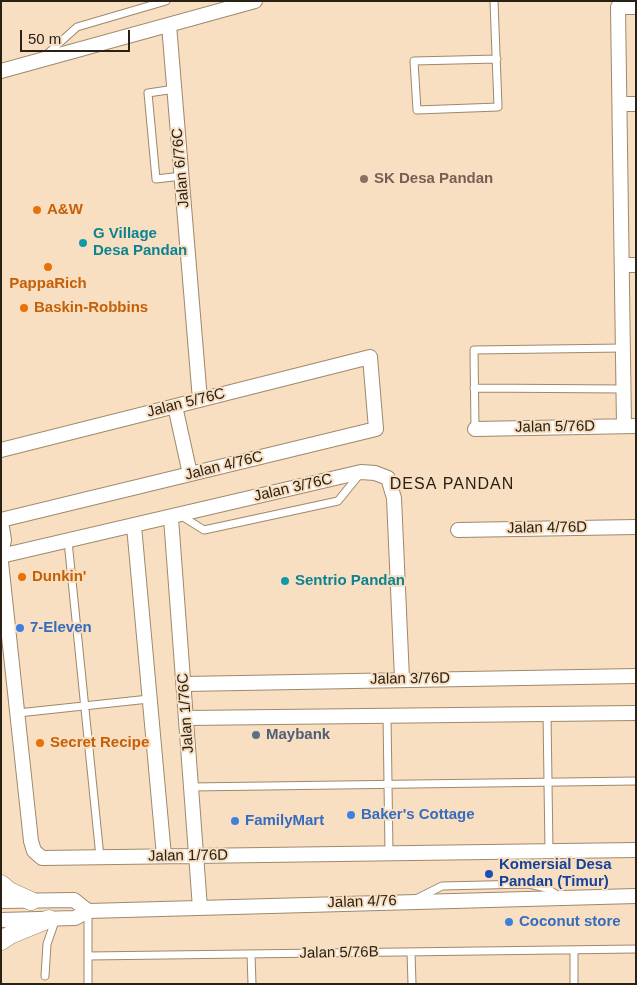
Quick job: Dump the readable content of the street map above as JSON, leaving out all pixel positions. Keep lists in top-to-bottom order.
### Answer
{
  "streets": {
    "street": [
      "Jalan 6/76C",
      "Jalan 5/76C",
      "Jalan 5/76D",
      "Jalan 4/76C",
      "Jalan 3/76C",
      "Jalan 4/76D",
      "Jalan 3/76D",
      "Jalan 1/76C",
      "Jalan 1/76D",
      "Jalan 4/76"
    ],
    "lane": ["Jalan 5/76B"]
  },
  "crossings": [
    ["Jalan 6/76C", "Jalan 5/76C"],
    ["Jalan 5/76C", "Jalan 4/76C"],
    ["Jalan 3/76C", "Jalan 3/76D"],
    ["Jalan 3/76C", "Jalan 1/76C"],
    ["Jalan 3/76D", "Jalan 1/76C"],
    ["Jalan 1/76C", "Jalan 1/76D"],
    ["Jalan 1/76C", "Jalan 4/76"]
  ],
  "districts": ["DESA PANDAN"],
  "places": [
    "SK Desa Pandan",
    "A&W",
    "G Village Desa Pandan",
    "PappaRich",
    "Baskin-Robbins",
    "Dunkin'",
    "Sentrio Pandan",
    "7-Eleven",
    "Maybank",
    "Secret Recipe",
    "Baker's Cottage",
    "FamilyMart",
    "Komersial Desa Pandan (Timur)",
    "Coconut store"
  ],
  "scale_bar": "50 m"
}
